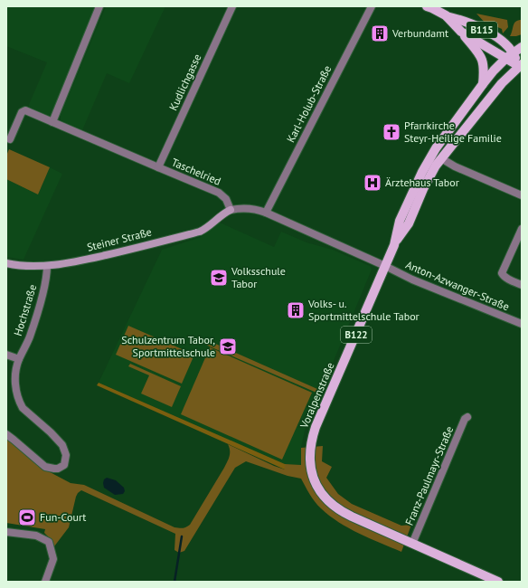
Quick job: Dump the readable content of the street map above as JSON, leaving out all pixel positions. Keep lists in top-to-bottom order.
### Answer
{
  "streets": {
    "main road": ["B115", "B122", "Voralpenstraße"],
    "street": [
      "Kudlichgasse",
      "Karl-Holub-Straße",
      "Taschelried",
      "Steiner Straße",
      "Anton-Azwanger-Straße",
      "Hochstraße",
      "Franz-Paulmayr-Straße"
    ]
  },
  "crossings": [
    ["B115", "B122"],
    ["Kudlichgasse", "Taschelried"],
    ["Taschelried", "Steiner Straße"],
    ["Steiner Straße", "Hochstraße"],
    ["Anton-Azwanger-Straße", "B122"],
    ["Anton-Azwanger-Straße", "Voralpenstraße"],
    ["B122", "Voralpenstraße"],
    ["Voralpenstraße", "Franz-Paulmayr-Straße"]
  ],
  "places": {
    "building": ["Verbundamt", "Volks- u. Sportmittelschule Tabor"],
    "church": ["Pfarrkirche Steyr-Heilige Familie"],
    "hospital": ["Ärztehaus Tabor"],
    "school or university": ["Volksschule Tabor", "Schulzentrum Tabor, Sportmittelschule"],
    "sports": ["Fun-Court"]
  }
}
